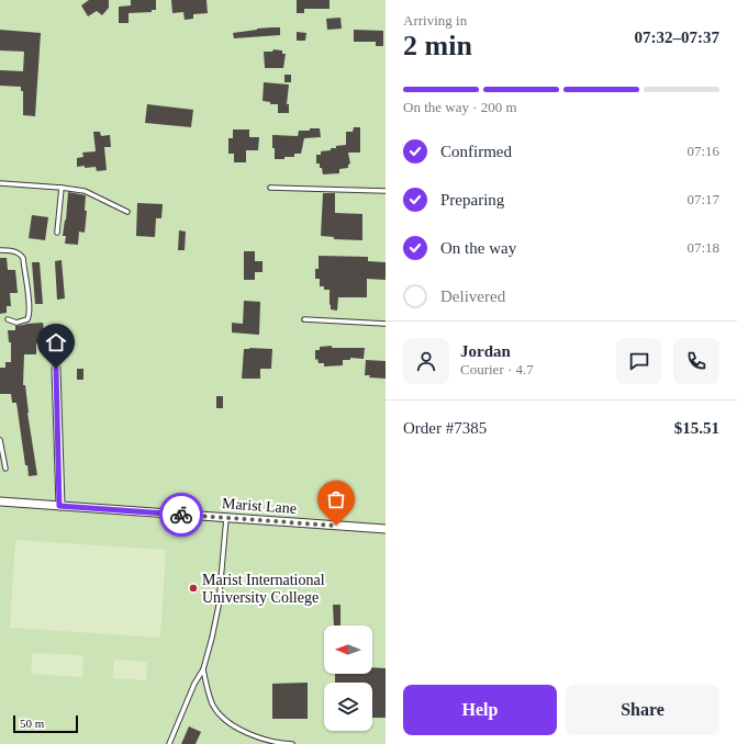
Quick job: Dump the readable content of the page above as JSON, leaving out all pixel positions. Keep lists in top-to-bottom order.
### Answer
{
  "streets": {
    "street": ["Marist Lane"]
  },
  "places": ["Marist International University College"],
  "scale_bar": "50 m",
  "north": "left",
  "page": {
    "heading": ["2 min", "Arriving in", "07:32–07:37"],
    "panel": [
      "Jordan",
      "Courier · 4.7",
      "Order #7385",
      "$15.51"
    ],
    "bar": "On the way · 200 m",
    "list": [
      ["Confirmed", "07:16"],
      ["Preparing", "07:17"],
      ["On the way", "07:18"],
      "Delivered"
    ],
    "buttons": ["Help", "Share"],
    "scale": "50 m"
  }
}
